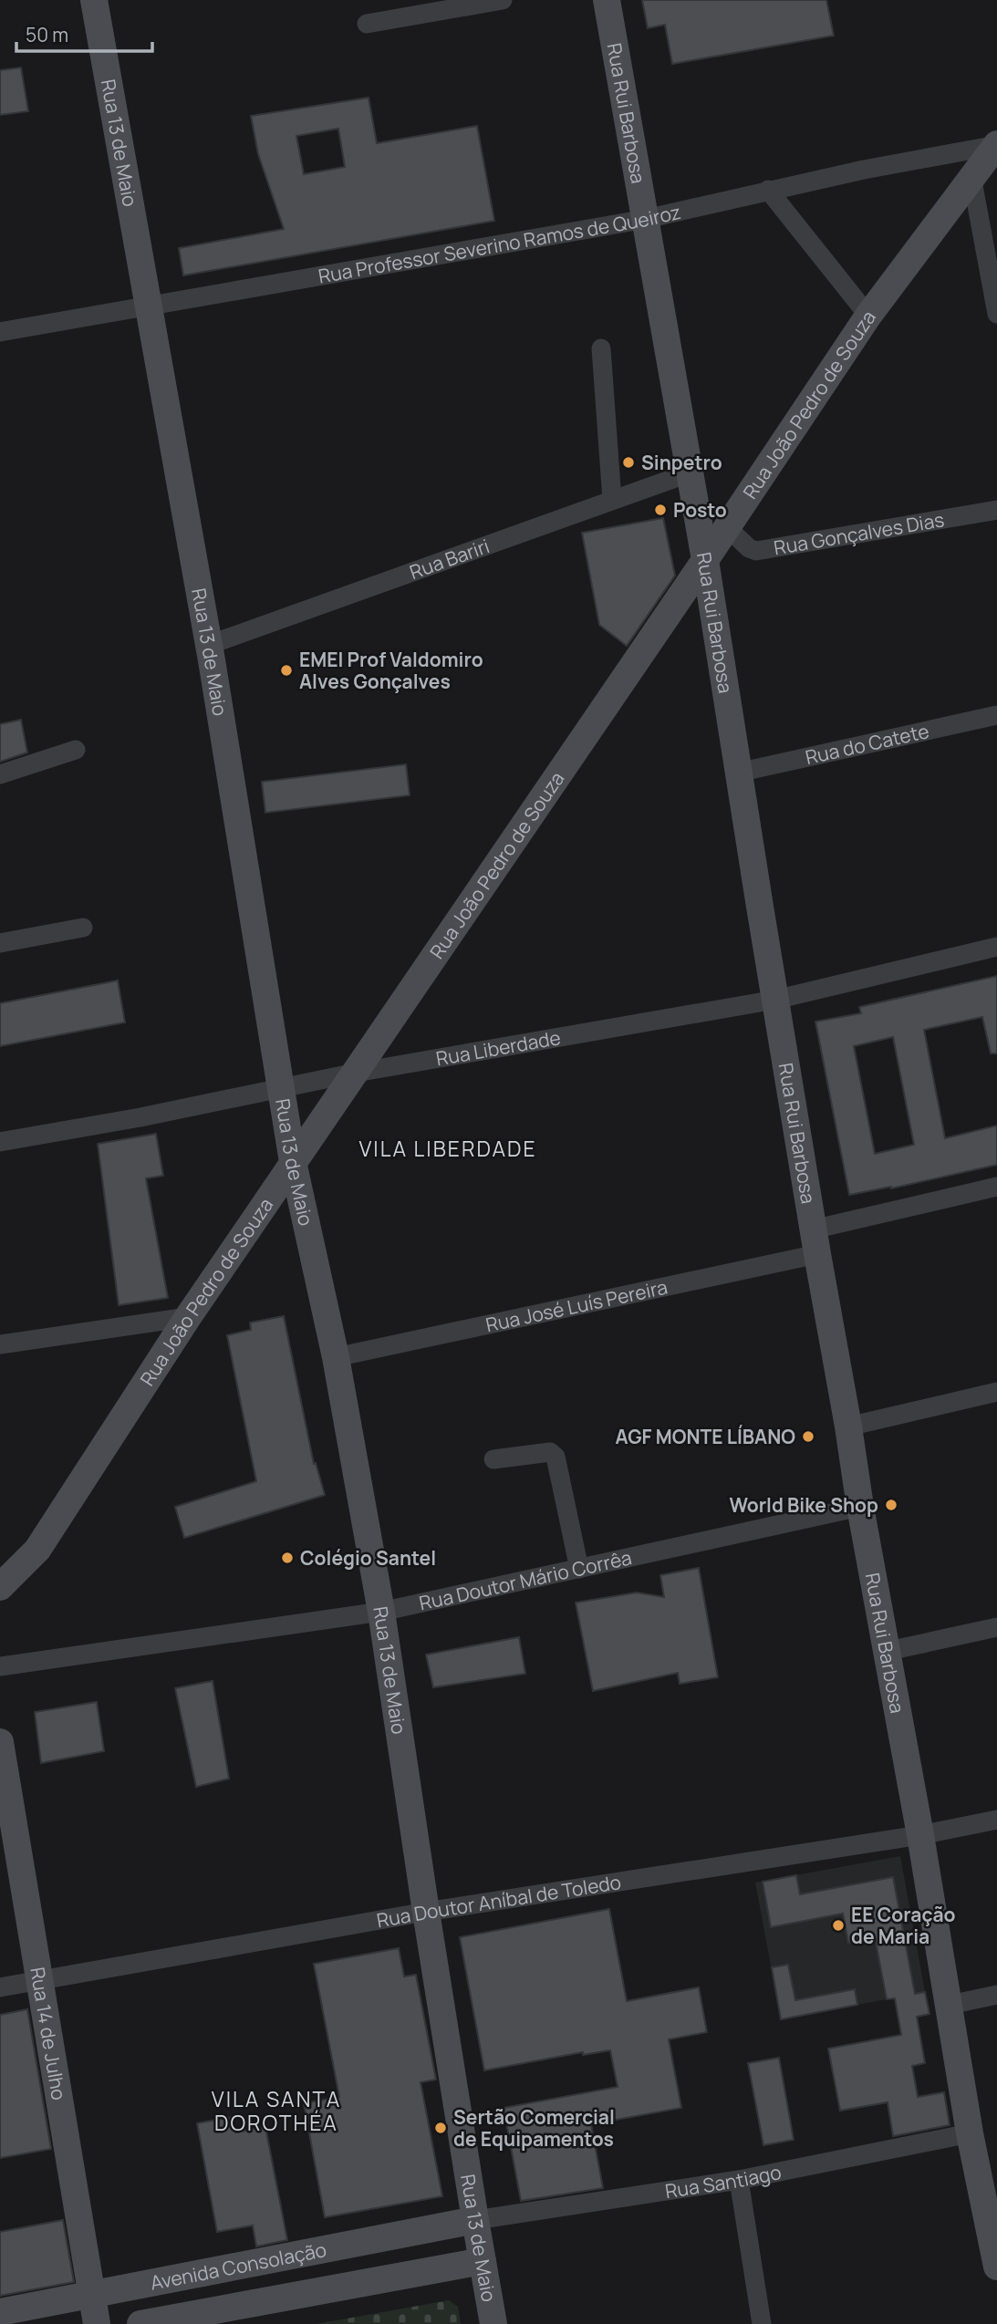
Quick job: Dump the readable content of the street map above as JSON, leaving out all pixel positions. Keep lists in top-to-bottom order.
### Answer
{
  "streets": {
    "street": [
      "Rua Rui Barbosa",
      "Rua 13 de Maio",
      "Rua Professor Severino Ramos de Queiroz",
      "Rua João Pedro de Souza",
      "Rua Gonçalves Dias",
      "Rua Bariri",
      "Rua do Catete",
      "Rua Liberdade",
      "Rua José Luís Pereira",
      "Rua Doutor Mário Corrêa",
      "Rua Doutor Aníbal de Toledo",
      "Rua 14 de Julho",
      "Rua Santiago",
      "Avenida Consolação"
    ]
  },
  "crossings": [
    ["Rua Rui Barbosa", "Rua Professor Severino Ramos de Queiroz"],
    ["Rua Rui Barbosa", "Rua João Pedro de Souza"],
    ["Rua Rui Barbosa", "Rua Bariri"],
    ["Rua Rui Barbosa", "Rua do Catete"],
    ["Rua Rui Barbosa", "Rua Liberdade"],
    ["Rua Rui Barbosa", "Rua José Luís Pereira"],
    ["Rua Rui Barbosa", "Rua Doutor Mário Corrêa"],
    ["Rua Rui Barbosa", "Rua Doutor Aníbal de Toledo"],
    ["Rua Rui Barbosa", "Rua Santiago"],
    ["Rua 13 de Maio", "Rua Professor Severino Ramos de Queiroz"],
    ["Rua 13 de Maio", "Rua João Pedro de Souza"],
    ["Rua 13 de Maio", "Rua Bariri"],
    ["Rua 13 de Maio", "Rua Liberdade"],
    ["Rua 13 de Maio", "Rua José Luís Pereira"],
    ["Rua 13 de Maio", "Rua Doutor Mário Corrêa"],
    ["Rua 13 de Maio", "Rua Doutor Aníbal de Toledo"],
    ["Rua 13 de Maio", "Rua Santiago"],
    ["Rua 13 de Maio", "Avenida Consolação"],
    ["Rua Professor Severino Ramos de Queiroz", "Rua João Pedro de Souza"],
    ["Rua João Pedro de Souza", "Rua Gonçalves Dias"],
    ["Rua João Pedro de Souza", "Rua Liberdade"],
    ["Rua Doutor Aníbal de Toledo", "Rua 14 de Julho"],
    ["Rua 14 de Julho", "Avenida Consolação"],
    ["Rua Santiago", "Avenida Consolação"]
  ],
  "districts": ["VILA LIBERDADE", "VILA SANTA DOROTHÉA"],
  "places": [
    "Sinpetro",
    "Posto",
    "EMEI Prof Valdomiro Alves Gonçalves",
    "AGF MONTE LÍBANO",
    "World Bike Shop",
    "Colégio Santel",
    "EE Coração de Maria",
    "Sertão Comercial de Equipamentos"
  ],
  "scale_bar": "50 m"
}
